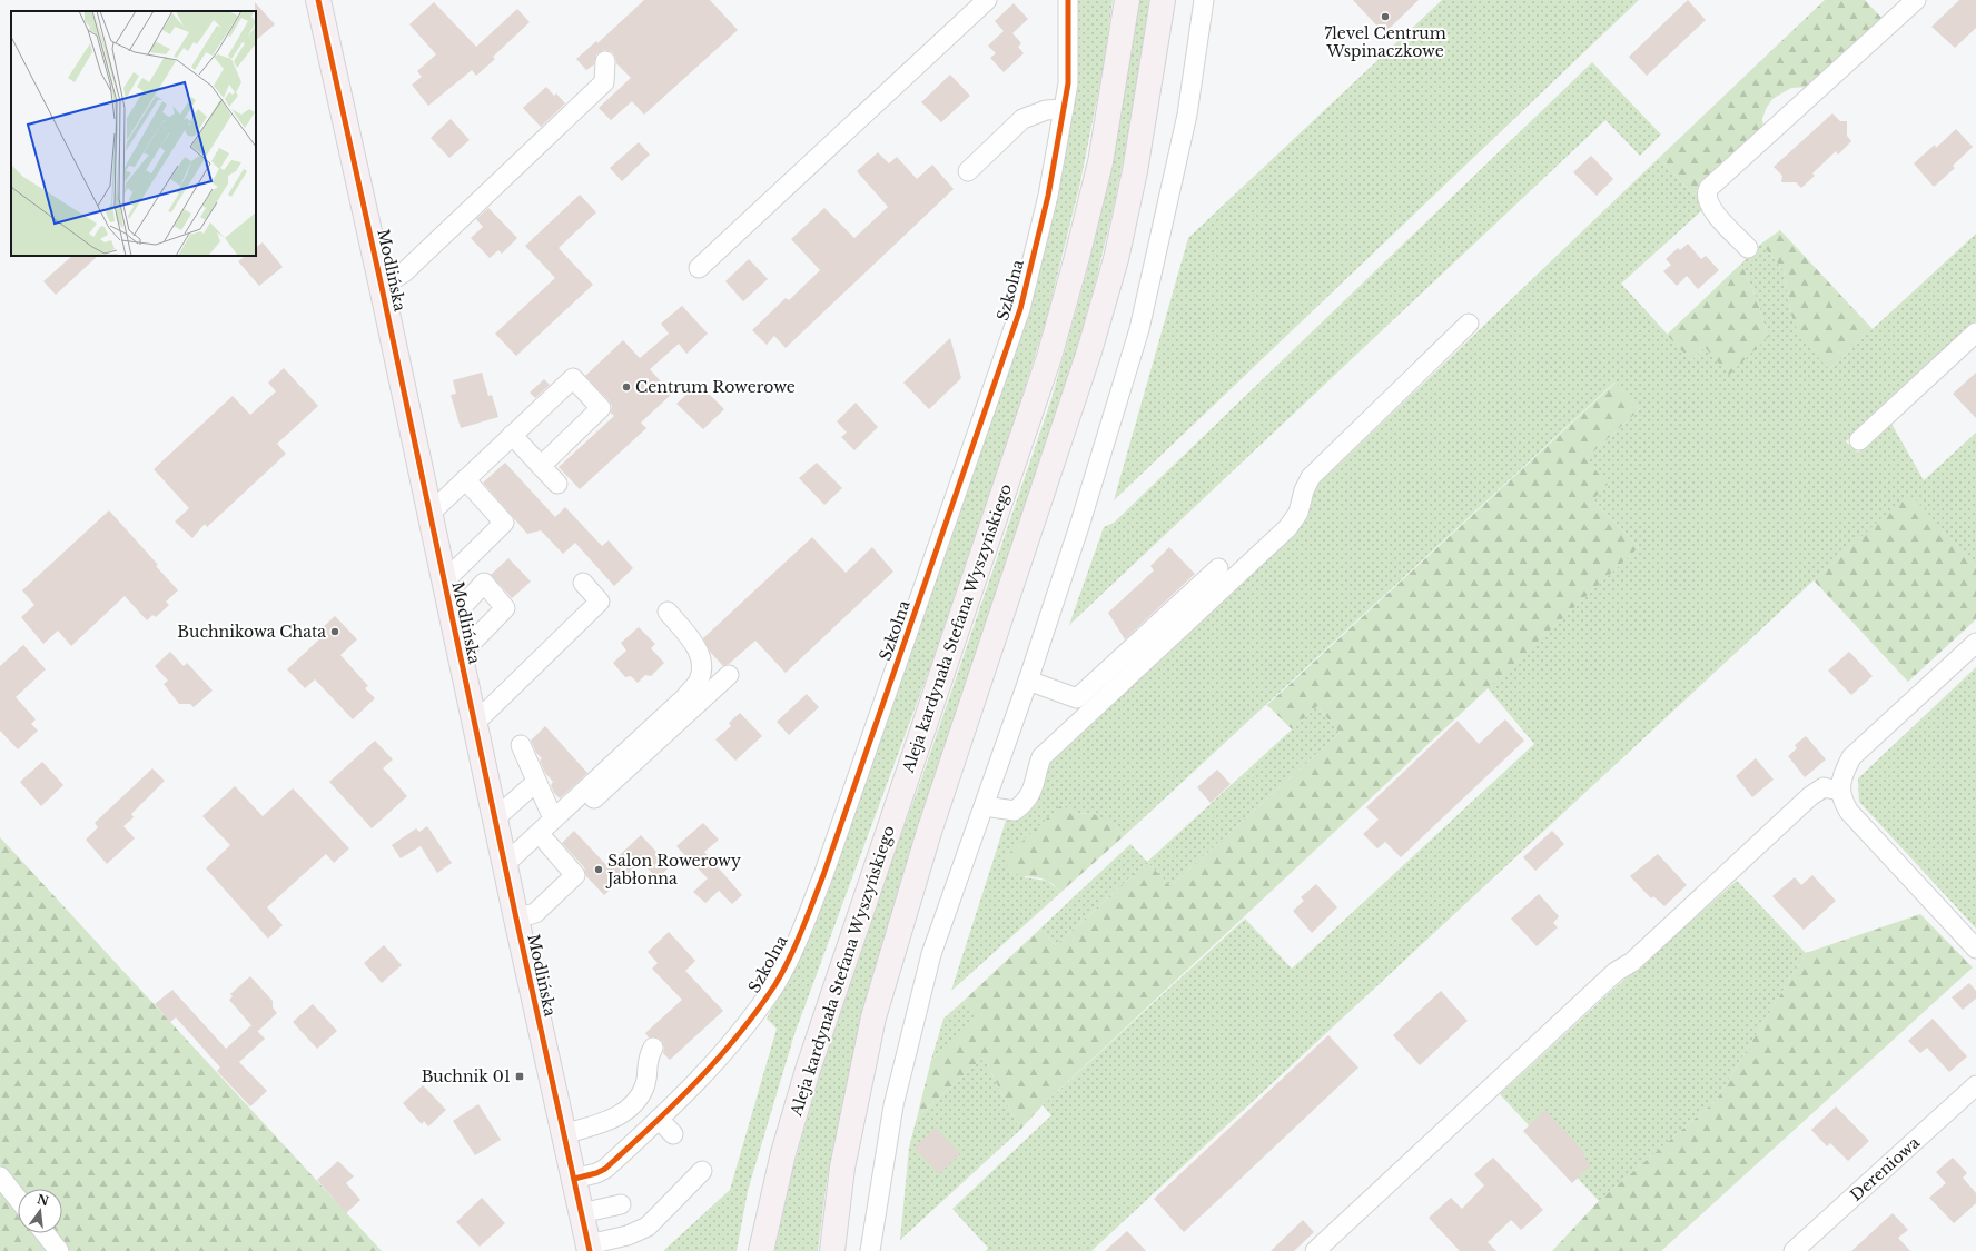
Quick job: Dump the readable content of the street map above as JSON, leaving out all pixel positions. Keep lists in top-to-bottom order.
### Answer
{
  "streets": {
    "main road": ["Modlińska", "Aleja kardynała Stefana Wyszyńskiego"],
    "street": ["Szkolna", "Dereniowa"]
  },
  "crossings": [
    ["Modlińska", "Szkolna"]
  ],
  "places": {
    "other": [
      "7level Centrum Wspinaczkowe",
      "Centrum Rowerowe",
      "Buchnikowa Chata",
      "Salon Rowerowy Jabłonna"
    ],
    "transit": ["Buchnik 01"]
  },
  "north": "top"
}
